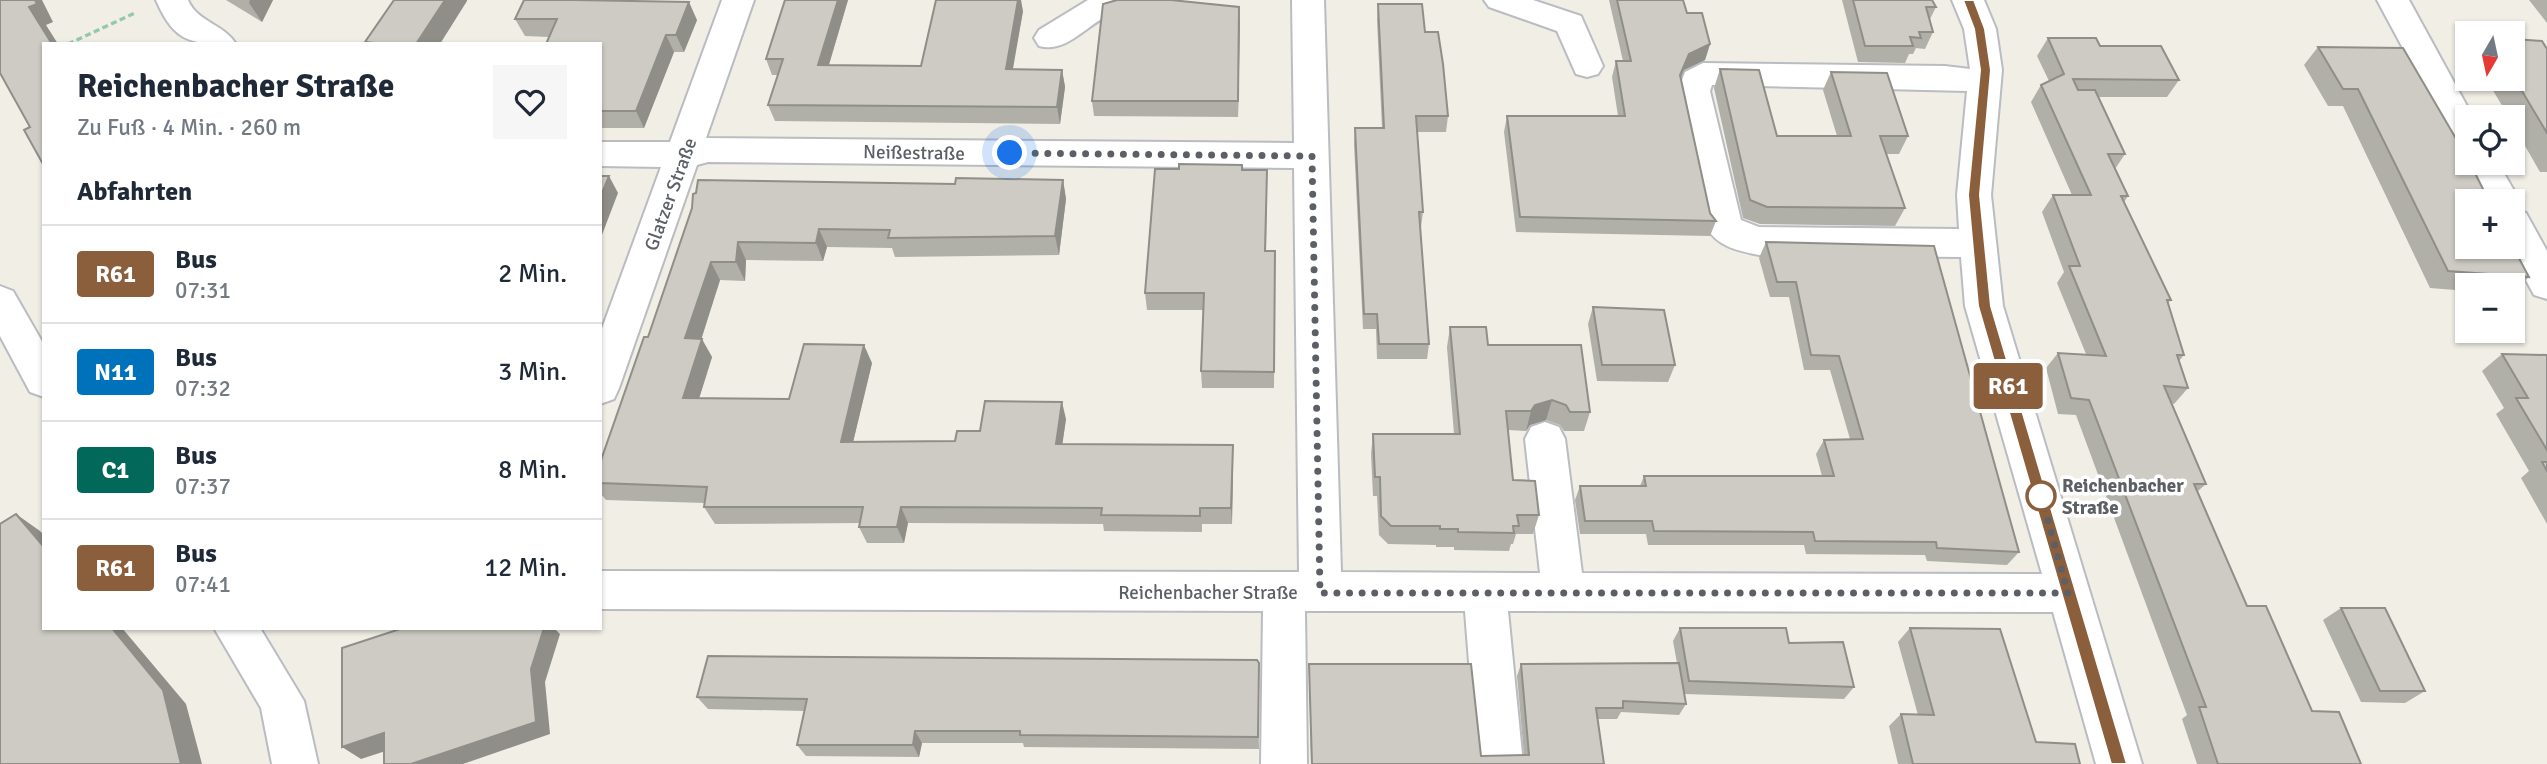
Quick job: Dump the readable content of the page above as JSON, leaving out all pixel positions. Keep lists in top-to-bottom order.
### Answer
{
  "streets": {
    "street": ["Neißestraße", "Glatzer Straße", "Reichenbacher Straße"]
  },
  "crossings": [
    ["Neißestraße", "Glatzer Straße"]
  ],
  "places": ["Reichenbacher Straße"],
  "lines": ["bus line R61"],
  "north": "bottom",
  "page": {
    "on_map": "R61",
    "map_buttons": ["+", "−"],
    "heading": [
      ["Reichenbacher Straße", "Zu Fuß · 4 Min. · 260 m"],
      "Abfahrten"
    ],
    "list": [
      {
        "mark": "R61",
        "name": "Bus",
        "note": "07:31",
        "value": "2 Min."
      },
      {
        "mark": "N11",
        "name": "Bus",
        "note": "07:32",
        "value": "3 Min."
      },
      {
        "mark": "C1",
        "name": "Bus",
        "note": "07:37",
        "value": "8 Min."
      },
      {
        "mark": "R61",
        "name": "Bus",
        "note": "07:41",
        "value": "12 Min."
      }
    ]
  }
}
